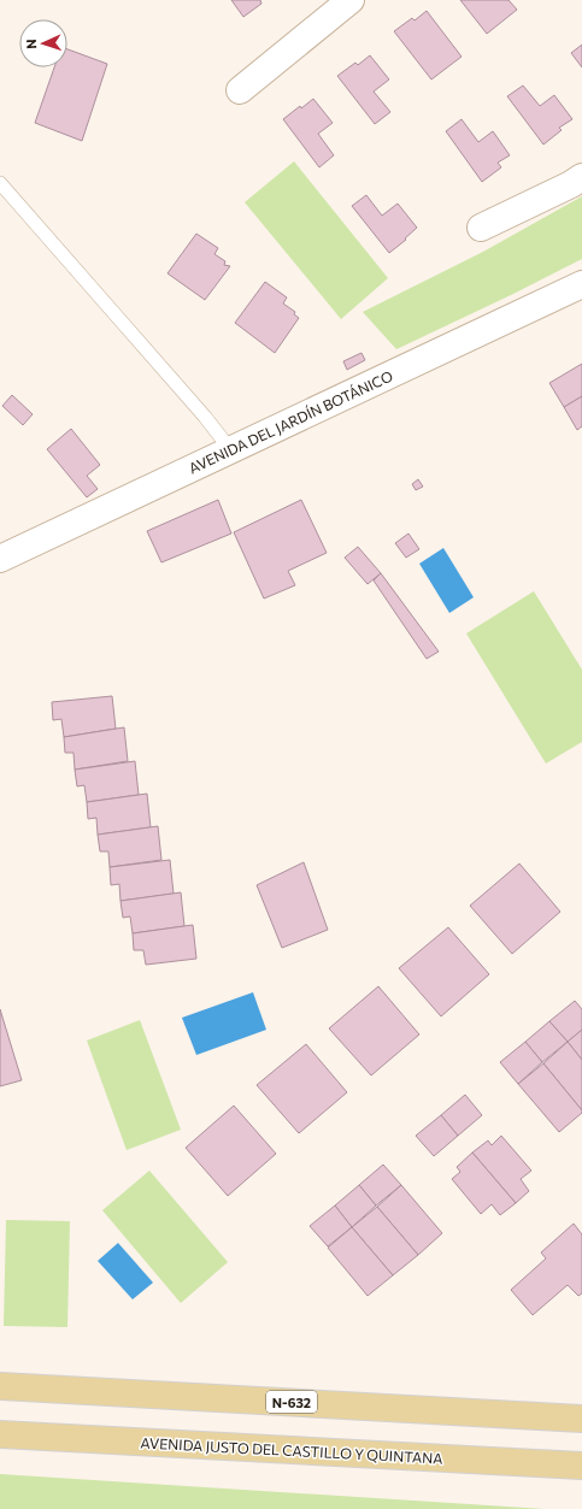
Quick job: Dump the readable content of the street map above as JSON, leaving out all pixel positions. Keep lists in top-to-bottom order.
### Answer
{
  "streets": {
    "main road": ["N-632", "AVENIDA JUSTO DEL CASTILLO Y QUINTANA"],
    "street": ["AVENIDA DEL JARDÍN BOTÁNICO"]
  },
  "north": "left"
}
